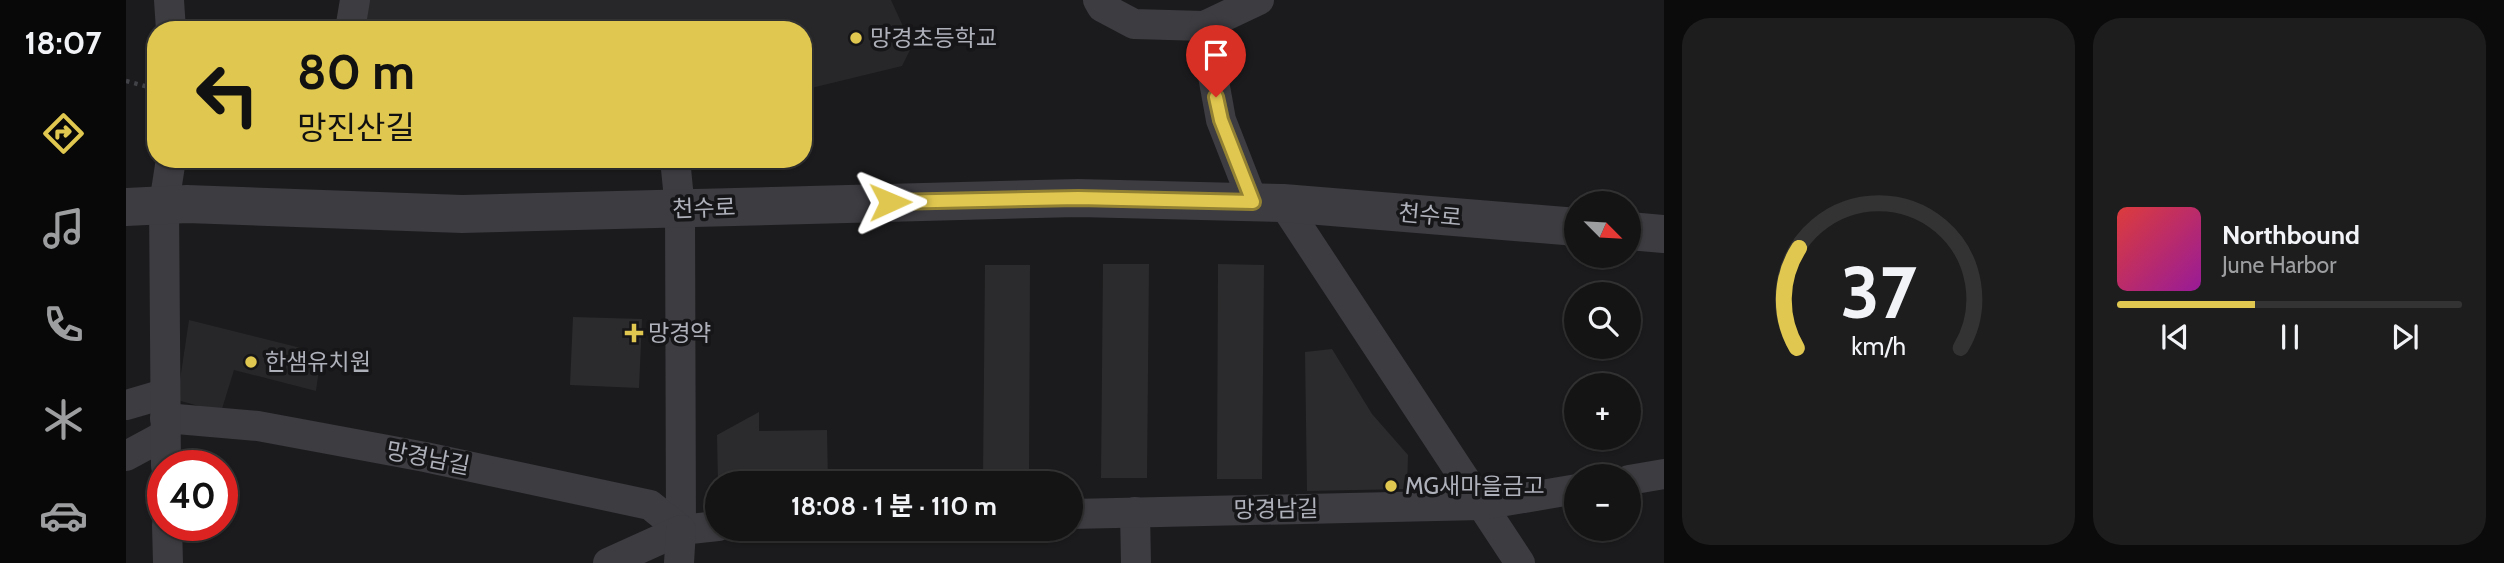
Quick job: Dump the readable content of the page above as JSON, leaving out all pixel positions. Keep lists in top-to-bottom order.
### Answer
{
  "streets": {
    "street": ["천수로", "망경남길"]
  },
  "places": {
    "other": ["망경초등학교", "한샘유치원", "MG새마을금고"],
    "health": ["망경약"]
  },
  "north": "bottom right",
  "page": {
    "tabs": "18:07",
    "turn": ["80 m", "망진산길"],
    "map_buttons": ["+", "−"],
    "song": ["Northbound", "June Harbor"],
    "limit": "40",
    "trip": "18:08 · 1 분 · 110 m",
    "gauge": ["37", "km/h"]
  }
}
